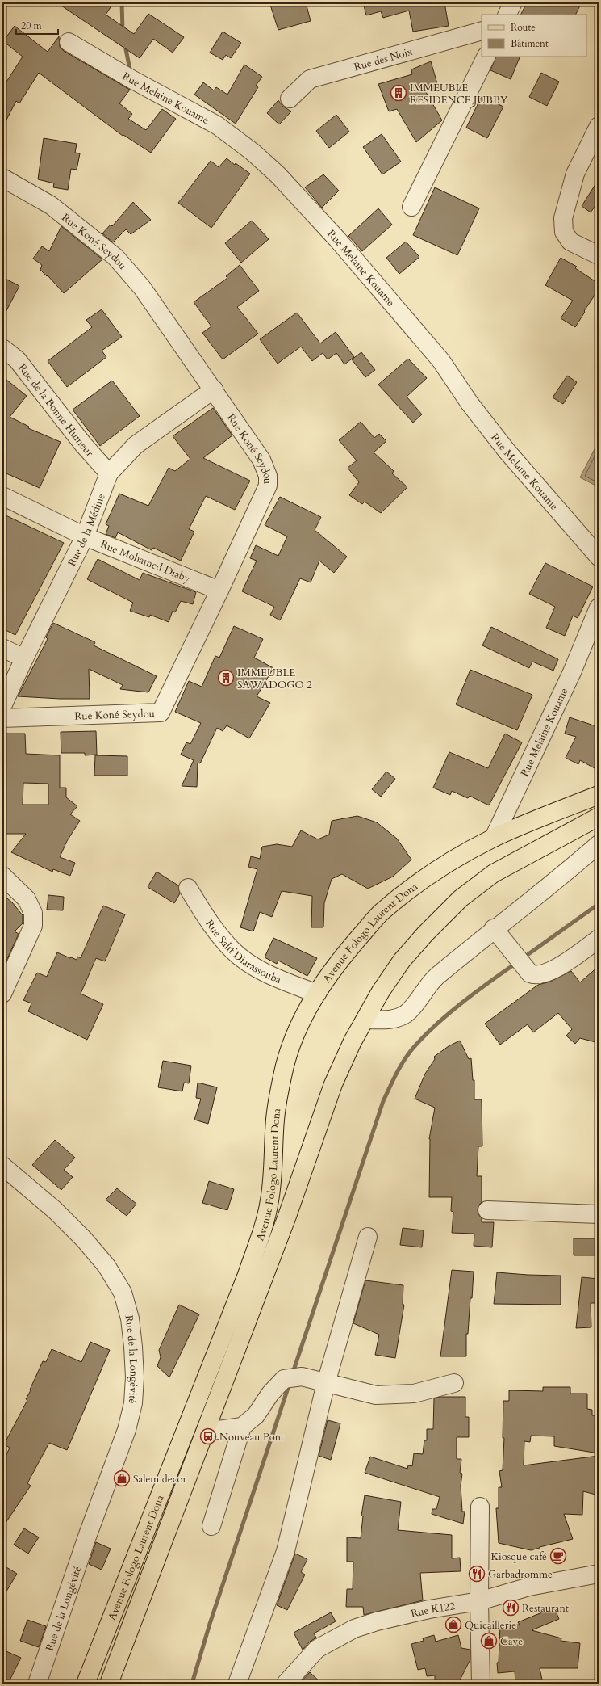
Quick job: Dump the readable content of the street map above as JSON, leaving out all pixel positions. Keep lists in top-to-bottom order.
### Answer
{
  "streets": {
    "main road": ["Avenue Fologo Laurent Dona"],
    "street": [
      "Rue des Noix",
      "Rue Melaine Kouame",
      "Rue Koné Seydou",
      "Rue de la Bonne Humeur",
      "Rue de la Médine",
      "Rue Mohamed Diaby",
      "Rue Salif Diarassouba",
      "Rue de la Longévité",
      "Rue K122"
    ]
  },
  "crossings": [
    ["Rue Melaine Kouame", "Avenue Fologo Laurent Dona"],
    ["Rue Koné Seydou", "Rue de la Médine"],
    ["Rue Koné Seydou", "Rue Mohamed Diaby"],
    ["Rue de la Bonne Humeur", "Rue de la Médine"],
    ["Rue de la Médine", "Rue Mohamed Diaby"],
    ["Avenue Fologo Laurent Dona", "Rue Salif Diarassouba"]
  ],
  "places": {
    "building": ["IMMEUBLE RESIDENCE JUBBY", "IMMEUBLE SAWADOGO 2"],
    "bus stop": ["Nouveau Pont"],
    "shop": ["Salem decor", "Quicaillerie", "Cave"],
    "cafe": ["Kiosque café"],
    "restaurant": ["Garbadromme", "Restaurant"]
  },
  "legend": ["Route", "Bâtiment"],
  "scale_bar": "20 m"
}
